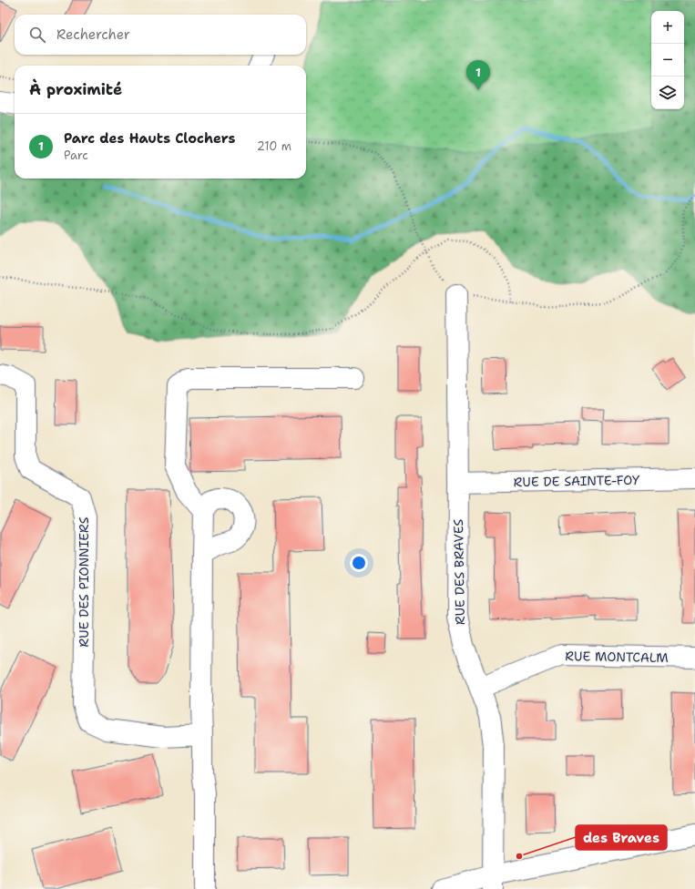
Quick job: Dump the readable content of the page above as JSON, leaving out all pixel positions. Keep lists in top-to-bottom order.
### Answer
{
  "streets": {
    "street": [
      "RUE DE SAINTE-FOY",
      "RUE DES BRAVES",
      "RUE DES PIONNIERS",
      "RUE MONTCALM"
    ]
  },
  "crossings": [
    ["RUE DE SAINTE-FOY", "RUE DES BRAVES"],
    ["RUE DES BRAVES", "RUE MONTCALM"]
  ],
  "places": ["des Braves"],
  "page": {
    "map_buttons": ["+", "−"],
    "search": "Rechercher",
    "pins": "1",
    "heading": "À proximité",
    "list": [
      {
        "mark": "1",
        "name": "Parc des Hauts Clochers",
        "note": "Parc",
        "value": "210 m"
      }
    ]
  }
}
